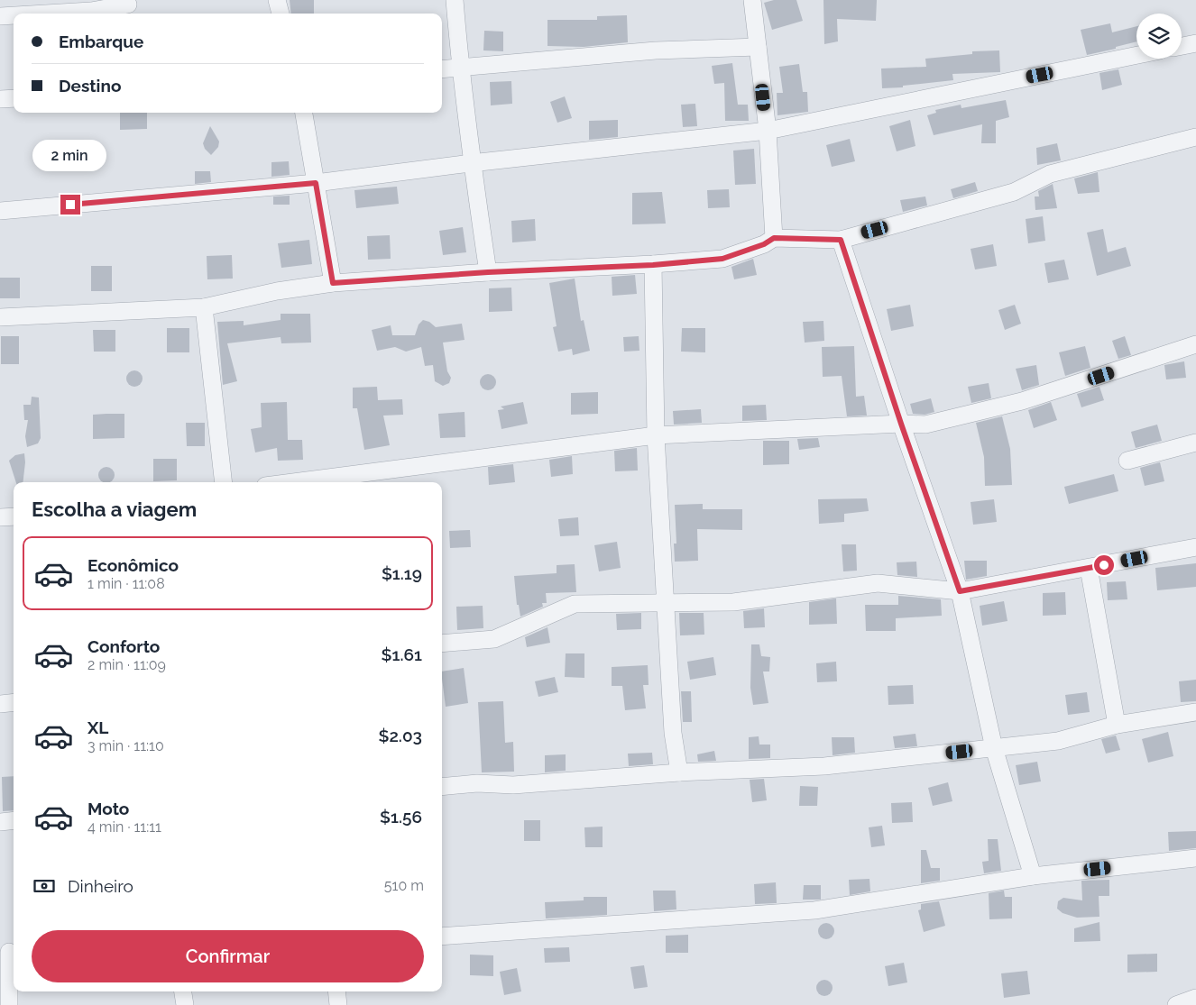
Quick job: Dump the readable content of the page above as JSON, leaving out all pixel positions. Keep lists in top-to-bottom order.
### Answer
{
  "page": {
    "banner": ["Embarque", "Destino"],
    "bubble": "2 min",
    "heading": "Escolha a viagem",
    "list": [
      {
        "name": "Econômico",
        "note": "1 min · 11:08",
        "value": "$1.19"
      },
      {
        "name": "Conforto",
        "note": "2 min · 11:09",
        "value": "$1.61"
      },
      {
        "name": "XL",
        "note": "3 min · 11:10",
        "value": "$2.03"
      },
      {
        "name": "Moto",
        "note": "4 min · 11:11",
        "value": "$1.56"
      }
    ],
    "pay": ["Dinheiro", "510 m"],
    "buttons": "Confirmar"
  }
}
